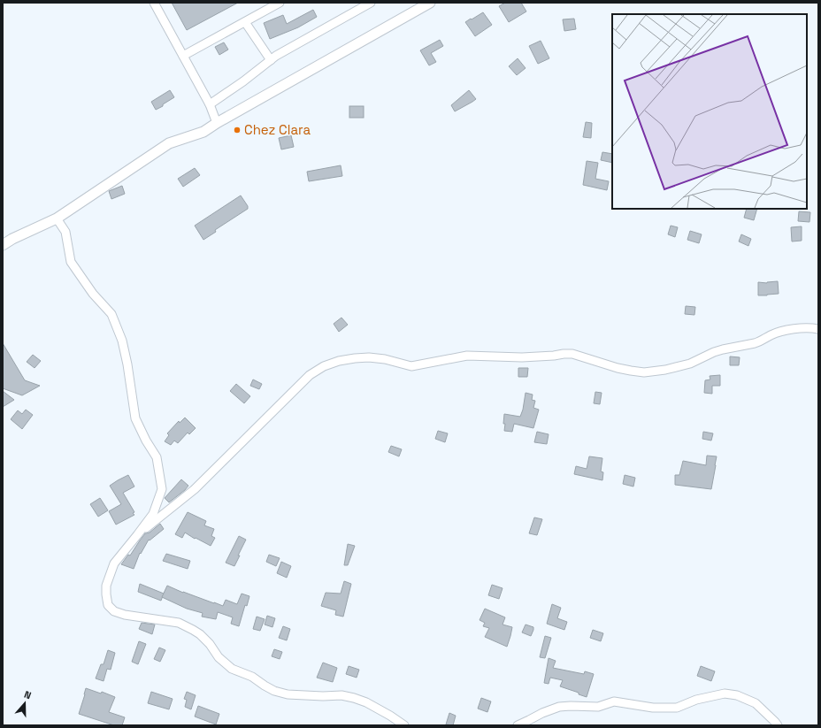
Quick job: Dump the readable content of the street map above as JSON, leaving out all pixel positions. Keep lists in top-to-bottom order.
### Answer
{
  "places": ["Chez Clara"],
  "north": "top"
}
